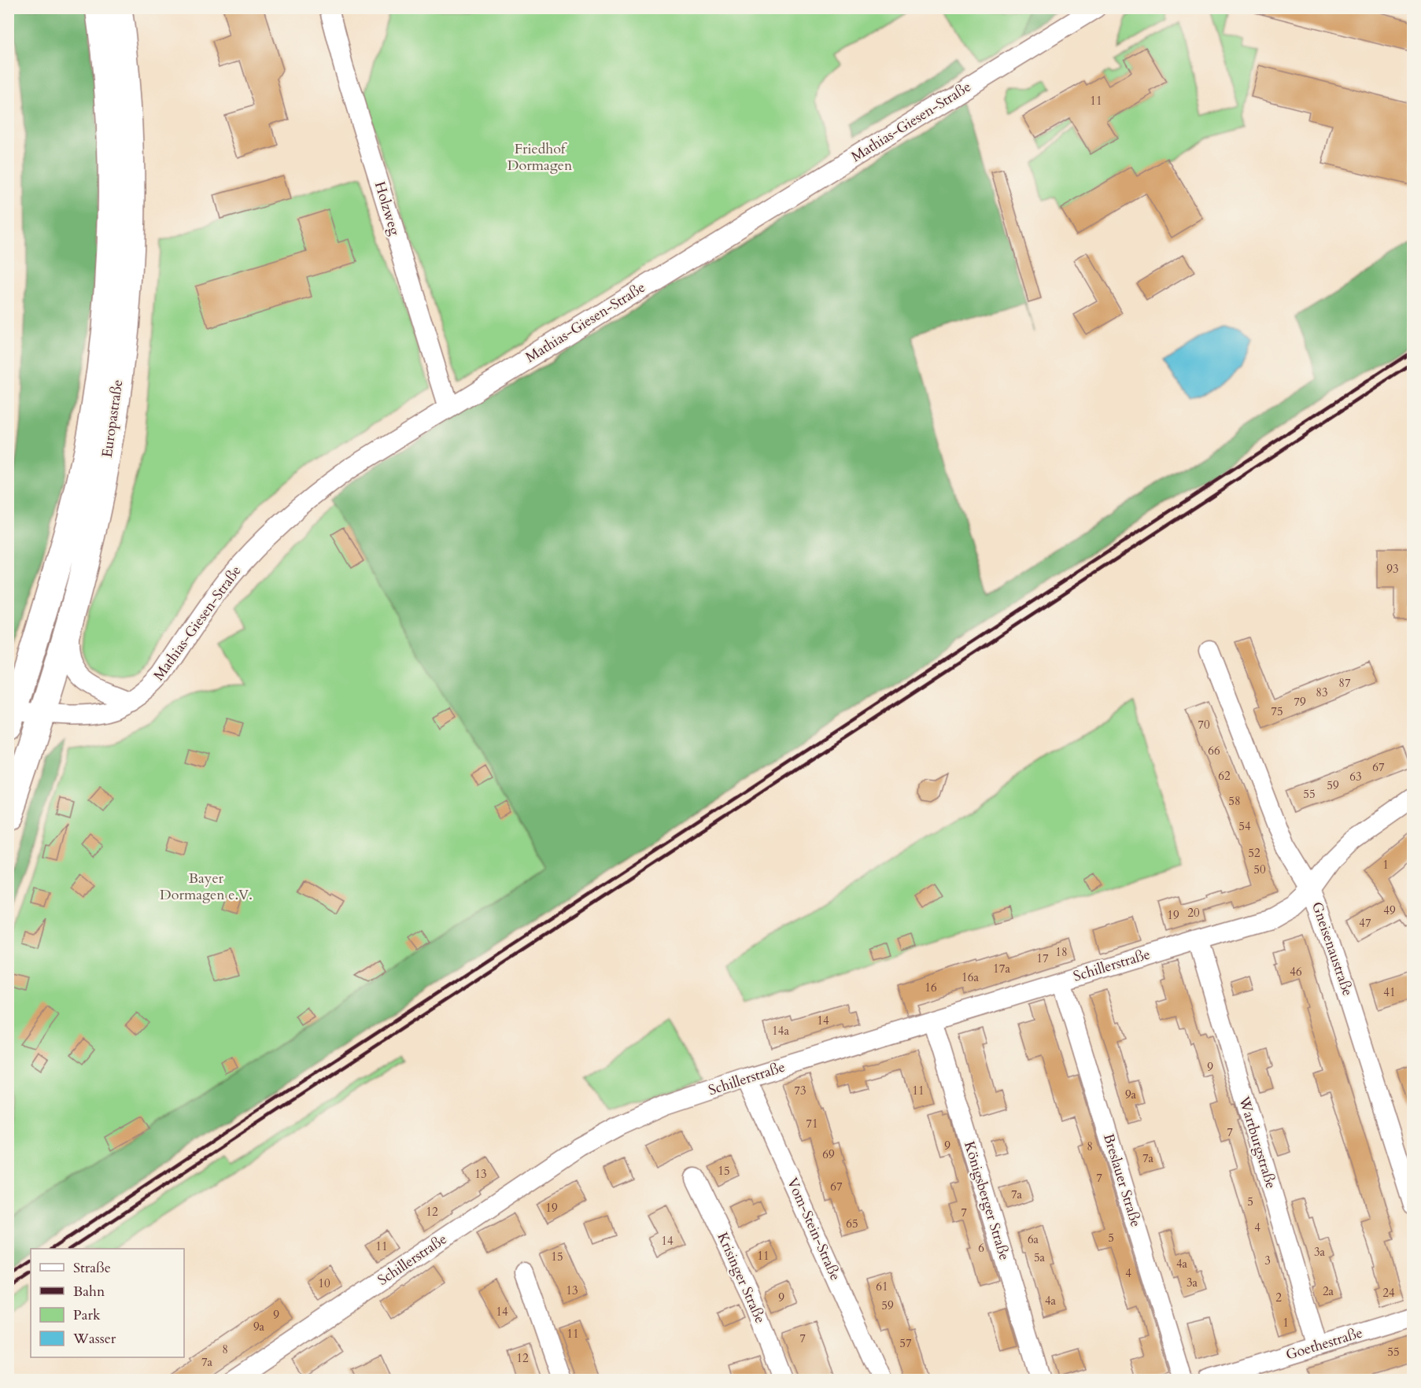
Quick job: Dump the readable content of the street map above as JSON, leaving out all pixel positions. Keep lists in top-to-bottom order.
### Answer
{
  "streets": {
    "main road": ["Europastraße"],
    "street": [
      "Mathias-Giesen-Straße",
      "Holzweg",
      "Gneisenaustraße",
      "Schillerstraße",
      "Wartburgstraße",
      "Breslauer Straße",
      "Königsberger Straße",
      "Vom-Stein-Straße",
      "Krisinger Straße",
      "Goethestraße"
    ]
  },
  "crossings": [
    ["Mathias-Giesen-Straße", "Holzweg"],
    ["Mathias-Giesen-Straße", "Europastraße"],
    ["Gneisenaustraße", "Schillerstraße"],
    ["Schillerstraße", "Wartburgstraße"],
    ["Schillerstraße", "Breslauer Straße"],
    ["Schillerstraße", "Königsberger Straße"],
    ["Schillerstraße", "Vom-Stein-Straße"],
    ["Wartburgstraße", "Goethestraße"]
  ],
  "parks": ["Friedhof Dormagen", "Bayer Dormagen e.V."],
  "house_numbers": [
    "11",
    "93",
    "87",
    "83",
    "79",
    "75",
    "70",
    "66",
    "67",
    "62",
    "63",
    "59",
    "55",
    "58",
    "54",
    "52",
    "1",
    "50",
    "49",
    "20",
    "19",
    "47",
    "18",
    "17",
    "17a",
    "46",
    "16a",
    "16",
    "41",
    "14",
    "14a",
    "9",
    "73",
    "11",
    "9a",
    "71",
    "7",
    "9",
    "8",
    "69",
    "7a",
    "15",
    "13",
    "7",
    "67",
    "7a",
    "5",
    "19",
    "12",
    "7",
    "65",
    "4",
    "5",
    "6a",
    "14",
    "11",
    "6",
    "3a",
    "11",
    "15",
    "5a",
    "3",
    "4a",
    "4",
    "3a",
    "10",
    "61",
    "13",
    "2a",
    "24",
    "9",
    "2",
    "4a",
    "59",
    "14",
    "9",
    "1",
    "9a",
    "11",
    "7",
    "57",
    "8",
    "55",
    "12",
    "7a"
  ],
  "legend": [
    "Straße",
    "Bahn",
    "Park",
    "Wasser"
  ]
}
